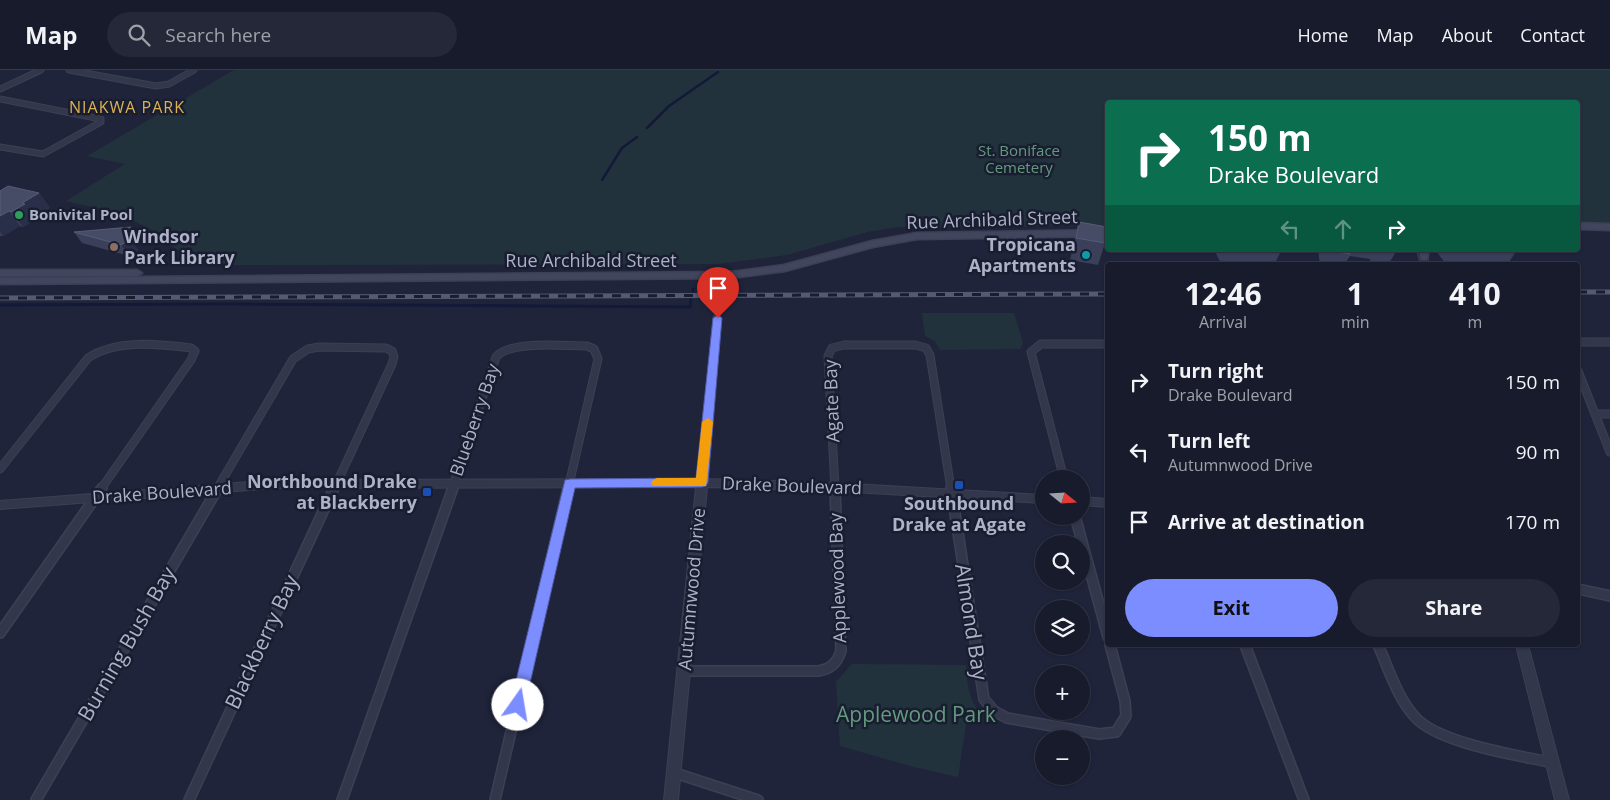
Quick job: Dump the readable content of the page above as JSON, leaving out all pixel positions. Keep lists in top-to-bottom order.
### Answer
{
  "streets": {
    "main road": ["Rue Archibald Street"],
    "street": [
      "Agate Bay",
      "Blueberry Bay",
      "Drake Boulevard",
      "Applewood Bay",
      "Autumnwood Drive",
      "Almond Bay",
      "Blackberry Bay",
      "Burning Bush Bay"
    ]
  },
  "crossings": [
    ["Agate Bay", "Drake Boulevard"],
    ["Agate Bay", "Applewood Bay"],
    ["Agate Bay", "Almond Bay"],
    ["Blueberry Bay", "Drake Boulevard"],
    ["Drake Boulevard", "Applewood Bay"],
    ["Drake Boulevard", "Autumnwood Drive"],
    ["Drake Boulevard", "Almond Bay"],
    ["Drake Boulevard", "Blackberry Bay"],
    ["Drake Boulevard", "Burning Bush Bay"],
    ["Applewood Bay", "Autumnwood Drive"],
    ["Blackberry Bay", "Burning Bush Bay"]
  ],
  "districts": ["NIAKWA PARK"],
  "parks": ["St. Boniface Cemetery", "Applewood Park"],
  "places": {
    "other": ["Bonivital Pool", "Windsor Park Library", "Tropicana Apartments"],
    "transit": ["Southbound Drake at Agate", "Northbound Drake at Blackberry"]
  },
  "north": "right",
  "page": {
    "header": "Map",
    "search": "Search here",
    "nav": [
      "Home",
      "Map",
      "About",
      "Contact"
    ],
    "turn": ["150 m", "Drake Boulevard"],
    "eta": [
      "12:46",
      "Arrival",
      "1",
      "min",
      "410",
      "m"
    ],
    "list": [
      {
        "name": "Turn right",
        "note": "Drake Boulevard",
        "value": "150 m"
      },
      {
        "name": "Turn left",
        "note": "Autumnwood Drive",
        "value": "90 m"
      },
      {
        "name": "Arrive at destination",
        "value": "170 m"
      }
    ],
    "map_buttons": ["+", "−"],
    "buttons": ["Exit", "Share"]
  }
}
